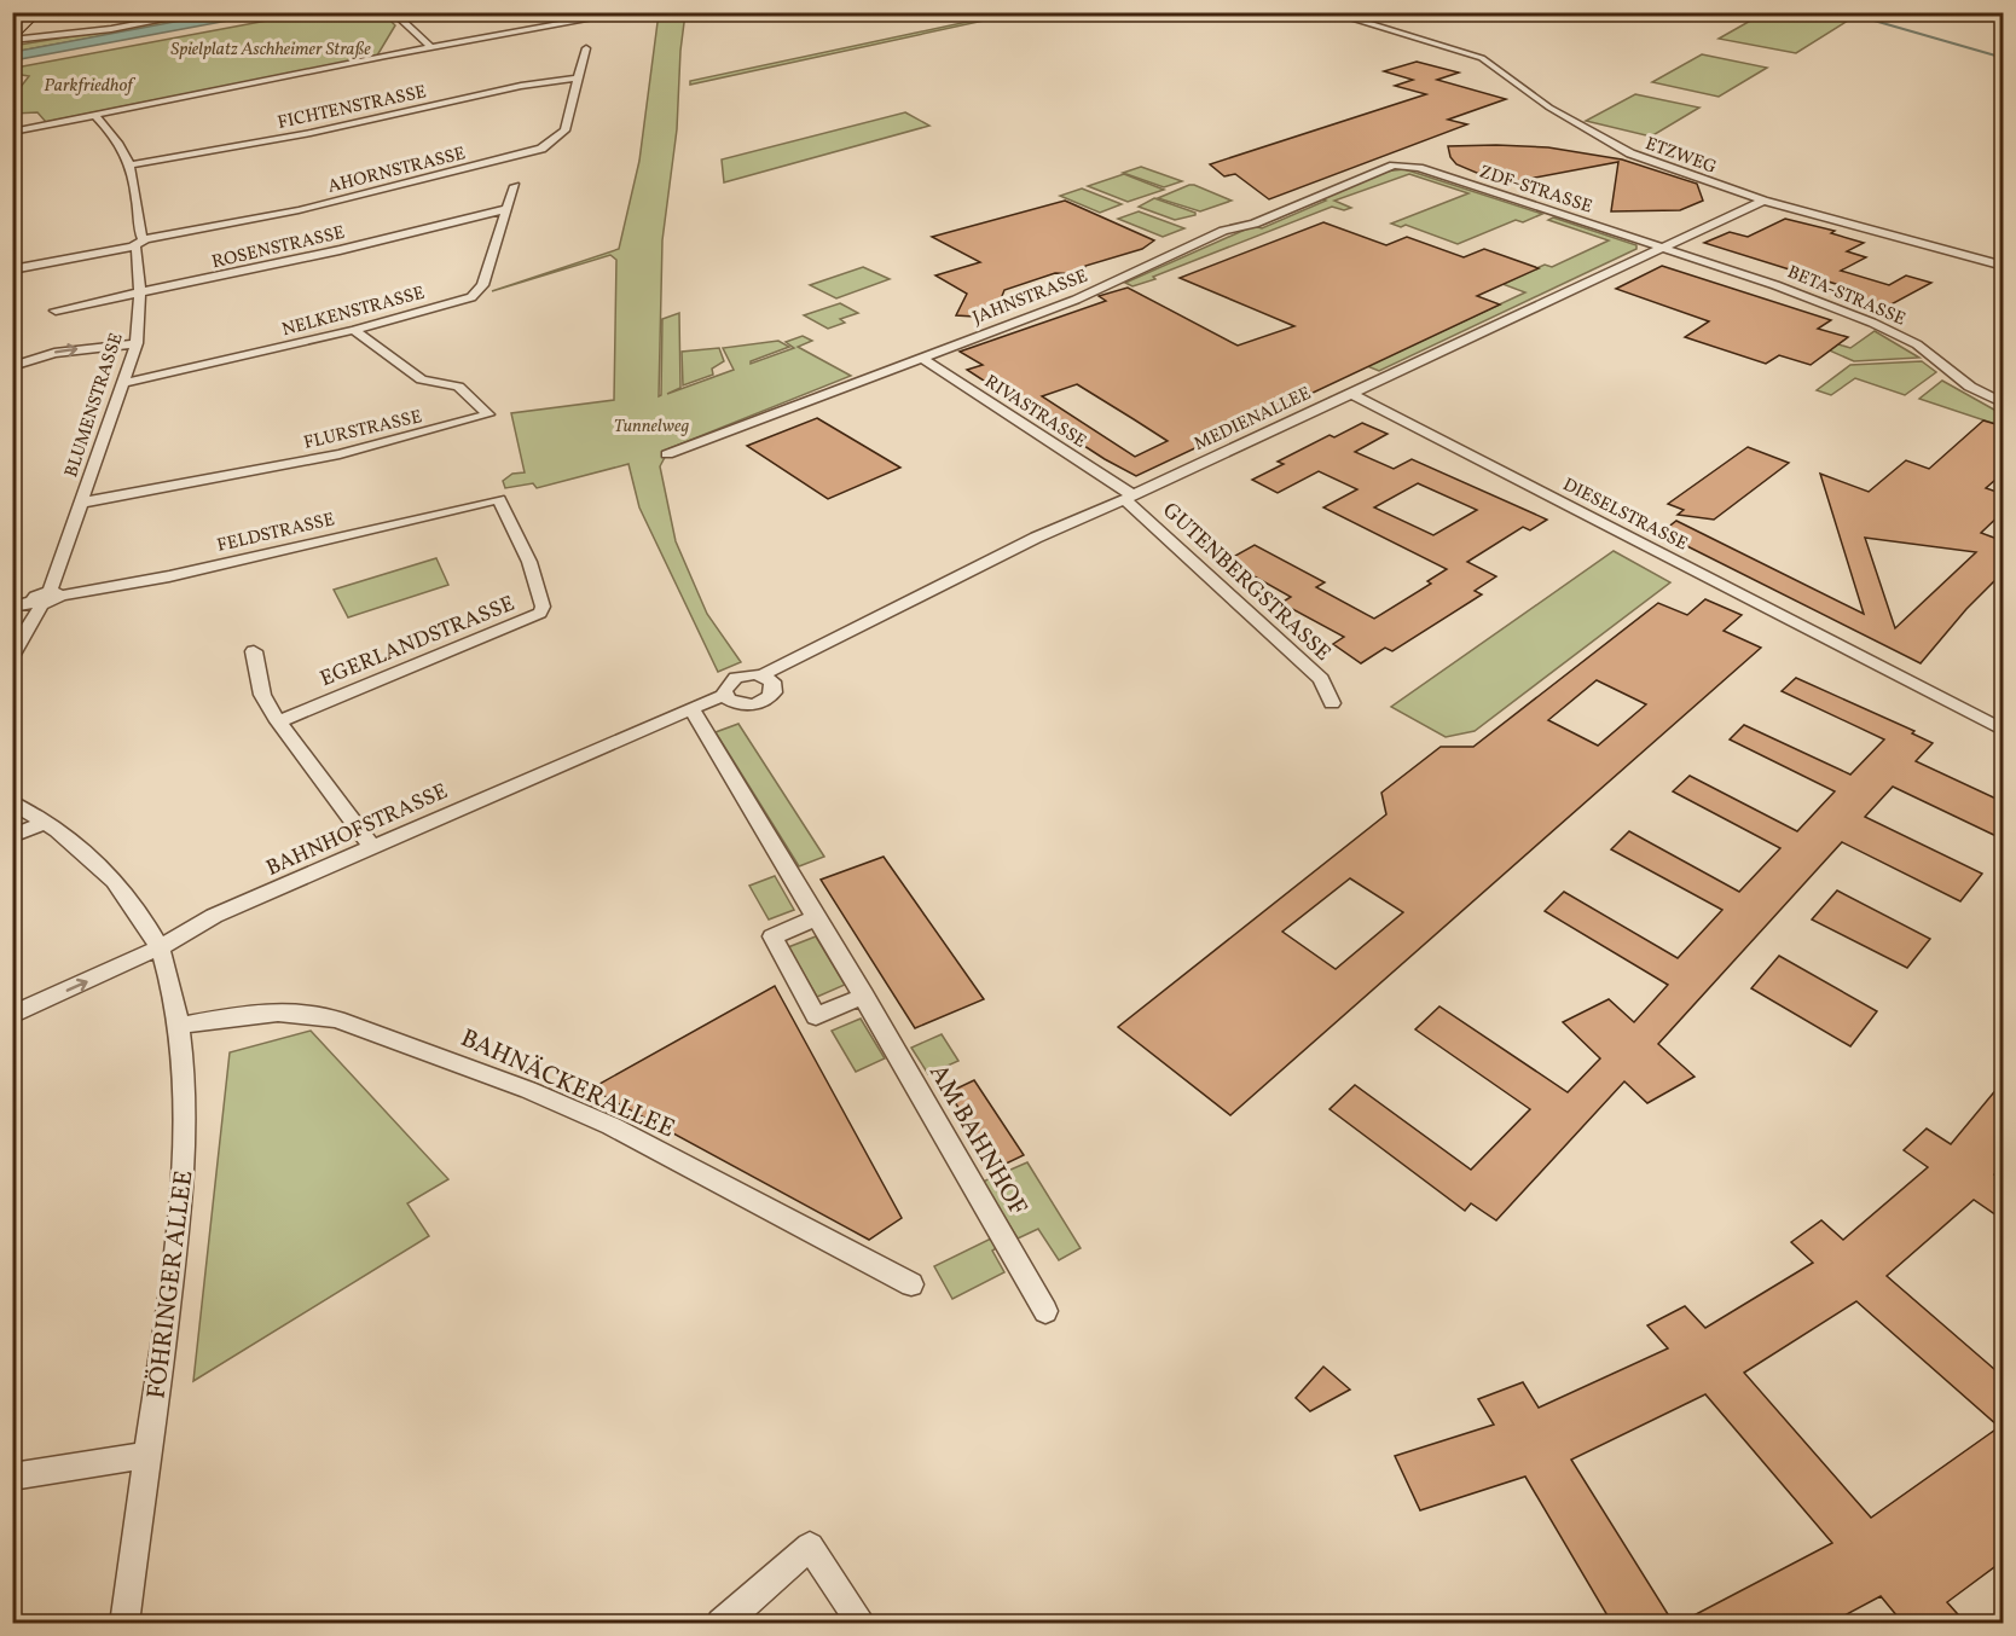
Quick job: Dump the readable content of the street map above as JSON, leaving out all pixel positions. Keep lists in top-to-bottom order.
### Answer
{
  "streets": {
    "street": [
      "FICHTENSTRASSE",
      "ETZWEG",
      "AHORNSTRASSE",
      "ZDF-STRASSE",
      "ROSENSTRASSE",
      "BETA-STRASSE",
      "JAHNSTRASSE",
      "NELKENSTRASSE",
      "BLUMENSTRASSE",
      "RIVASTRASSE",
      "MEDIENALLEE",
      "FLURSTRASSE",
      "DIESELSTRASSE",
      "FELDSTRASSE",
      "GUTENBERGSTRASSE",
      "EGERLANDSTRASSE",
      "BAHNHOFSTRASSE",
      "BAHNÄCKERALLEE",
      "AM BAHNHOF",
      "FÖHRINGER ALLEE"
    ]
  },
  "crossings": [
    ["FICHTENSTRASSE", "AHORNSTRASSE"],
    ["ETZWEG", "MEDIENALLEE"],
    ["ZDF-STRASSE", "BETA-STRASSE"],
    ["ZDF-STRASSE", "JAHNSTRASSE"],
    ["ZDF-STRASSE", "MEDIENALLEE"],
    ["ROSENSTRASSE", "NELKENSTRASSE"],
    ["ROSENSTRASSE", "BLUMENSTRASSE"],
    ["BETA-STRASSE", "MEDIENALLEE"],
    ["JAHNSTRASSE", "RIVASTRASSE"],
    ["NELKENSTRASSE", "BLUMENSTRASSE"],
    ["NELKENSTRASSE", "FLURSTRASSE"],
    ["BLUMENSTRASSE", "FLURSTRASSE"],
    ["BLUMENSTRASSE", "FELDSTRASSE"],
    ["RIVASTRASSE", "MEDIENALLEE"],
    ["RIVASTRASSE", "GUTENBERGSTRASSE"],
    ["MEDIENALLEE", "DIESELSTRASSE"],
    ["MEDIENALLEE", "GUTENBERGSTRASSE"],
    ["MEDIENALLEE", "BAHNHOFSTRASSE"],
    ["FELDSTRASSE", "EGERLANDSTRASSE"],
    ["BAHNHOFSTRASSE", "AM BAHNHOF"],
    ["BAHNHOFSTRASSE", "FÖHRINGER ALLEE"],
    ["BAHNÄCKERALLEE", "FÖHRINGER ALLEE"]
  ],
  "parks": ["Spielplatz Aschheimer Straße", "Parkfriedhof", "Tunnelweg"]
}
